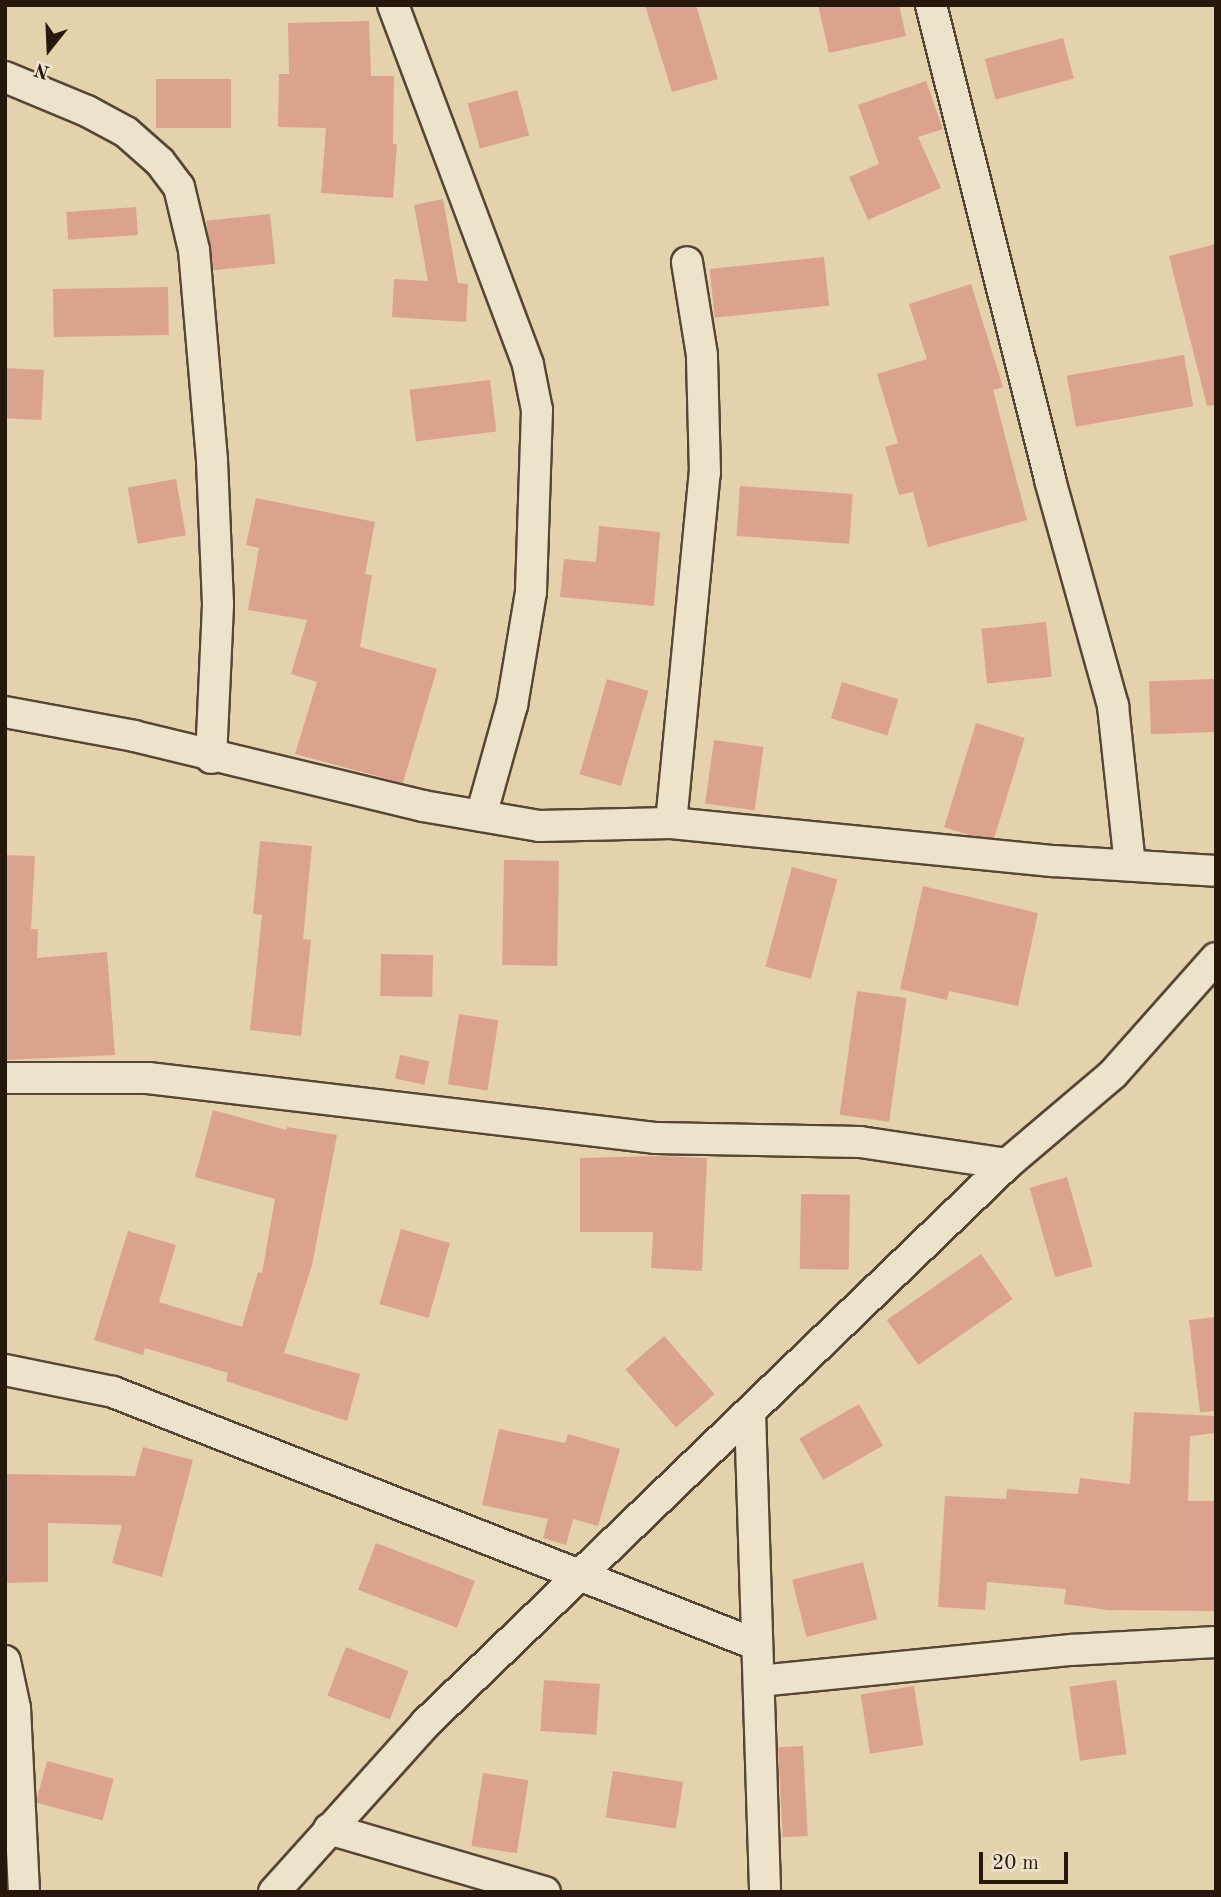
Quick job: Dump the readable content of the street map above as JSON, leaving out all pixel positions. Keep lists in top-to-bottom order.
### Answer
{
  "scale_bar": "20 m",
  "north": "bottom"
}
